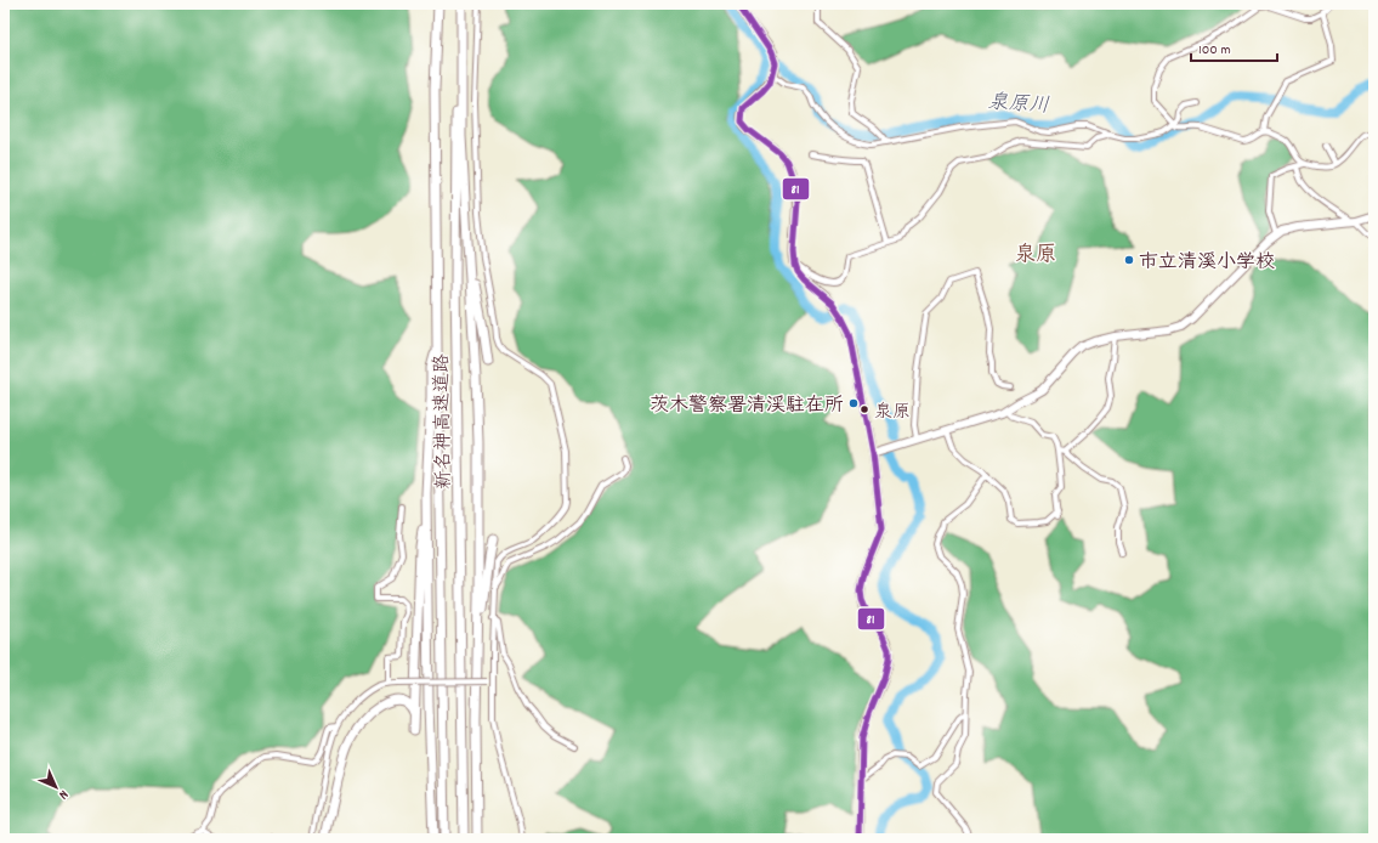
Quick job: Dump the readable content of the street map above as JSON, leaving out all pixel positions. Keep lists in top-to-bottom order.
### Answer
{
  "streets": {
    "highway": ["新名神高速道路"]
  },
  "districts": ["泉原"],
  "water": ["泉原川"],
  "places": ["市立清溪小学校", "茨木警察署清渓駐在所", "泉原"],
  "lines": ["transit line 81"],
  "scale_bar": "100 m",
  "north": "bottom right"
}
